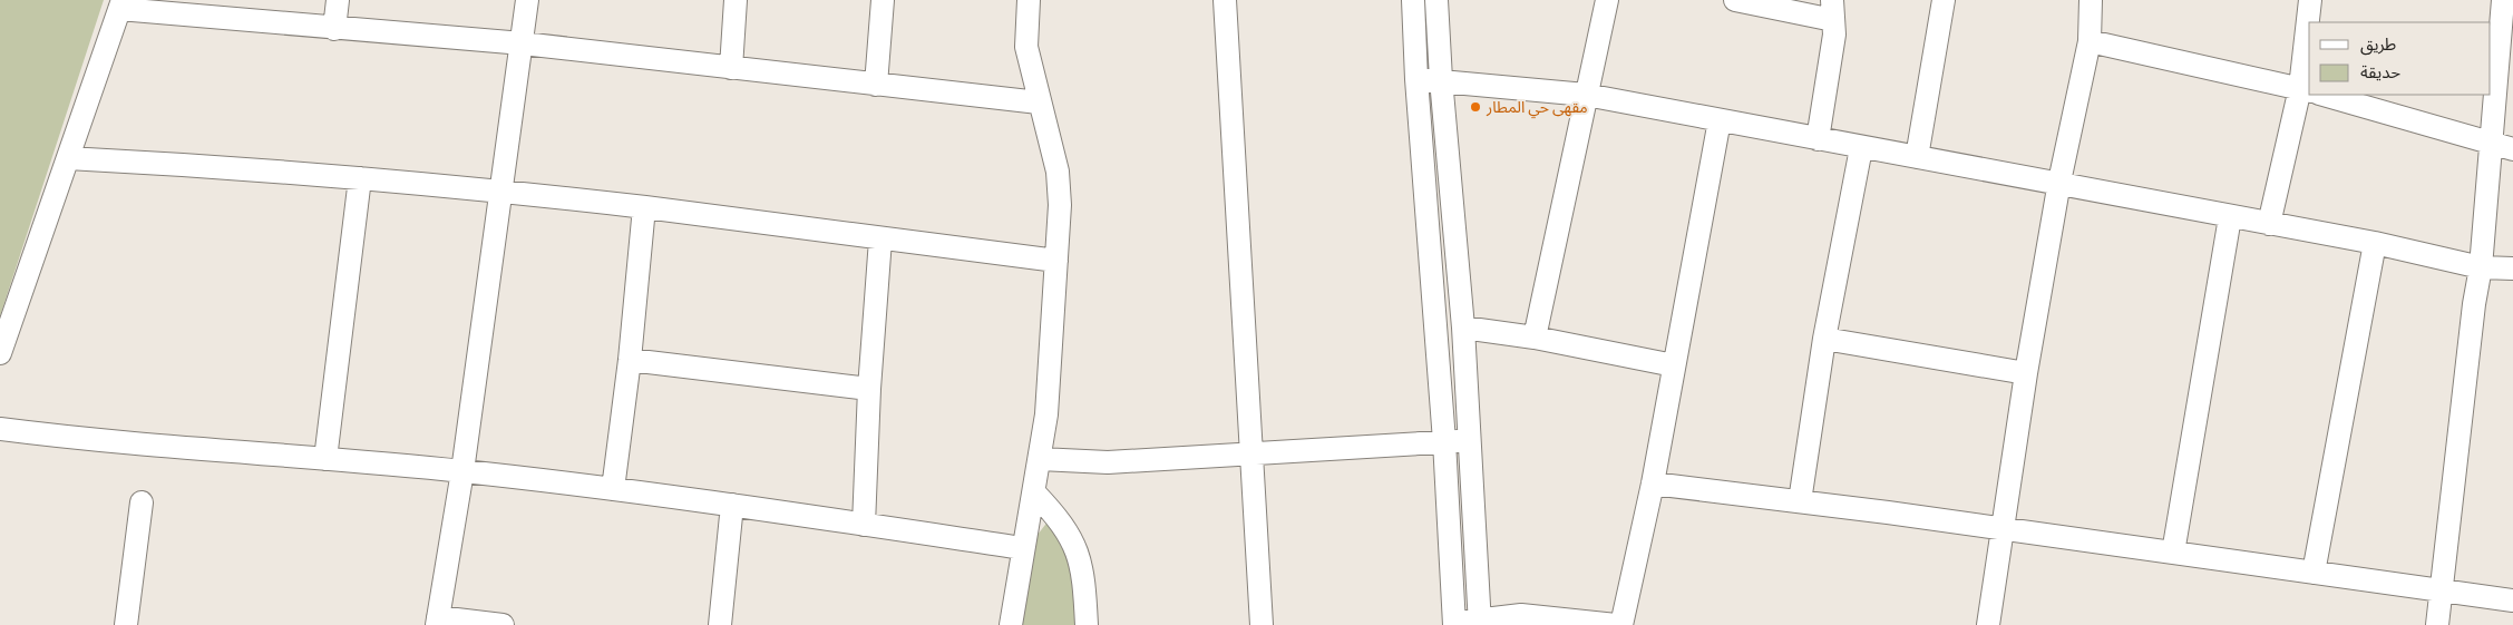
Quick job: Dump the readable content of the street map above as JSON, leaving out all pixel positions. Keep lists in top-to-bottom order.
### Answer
{
  "places": ["مقهى حي المطار"],
  "legend": ["طريق", "حديقة"]
}
